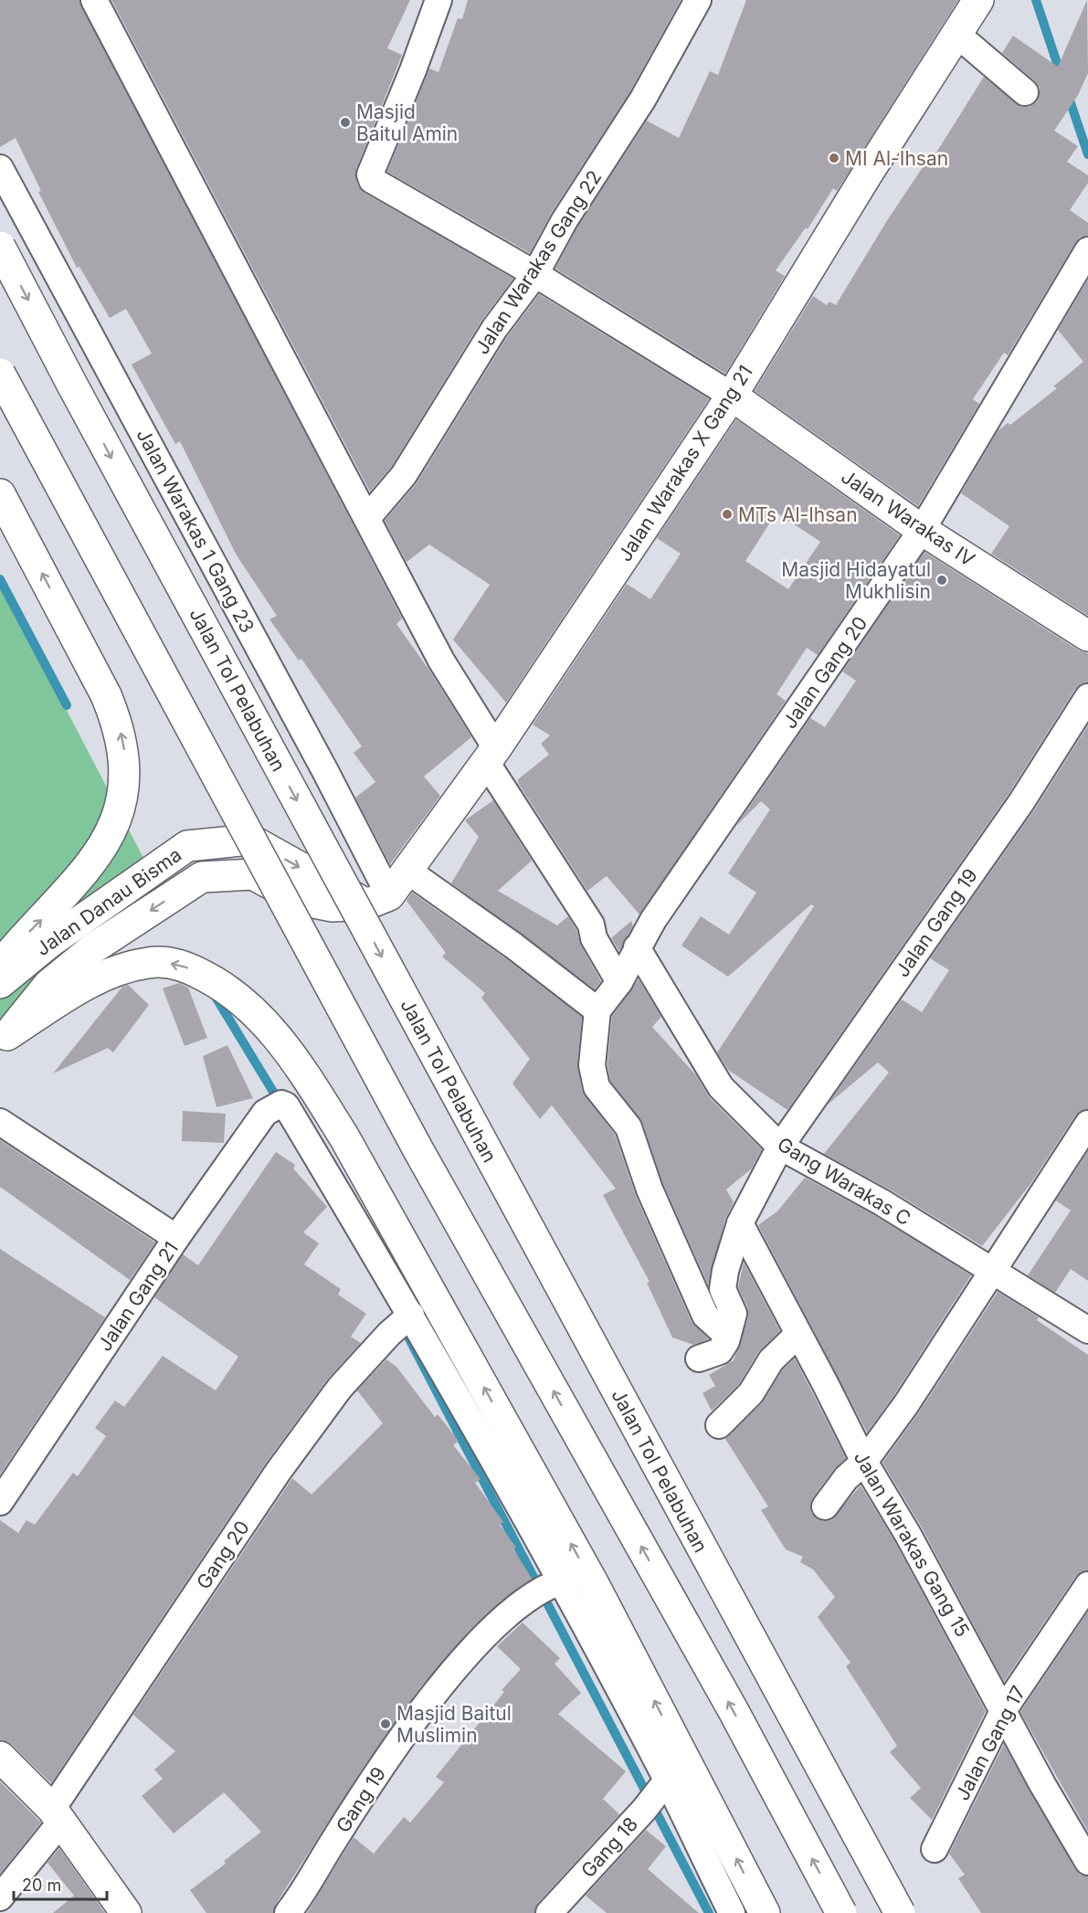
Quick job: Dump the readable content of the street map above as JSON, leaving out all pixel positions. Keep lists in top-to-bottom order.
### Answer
{
  "streets": {
    "main road": [
      "Jalan Warakas X Gang 21",
      "Jalan Warakas IV",
      "Jalan Tol Pelabuhan",
      "Jalan Danau Bisma"
    ],
    "street": [
      "Jalan Warakas Gang 22",
      "Jalan Warakas 1 Gang 23",
      "Jalan Gang 20",
      "Jalan Gang 19",
      "Gang Warakas C",
      "Jalan Gang 21",
      "Jalan Warakas Gang 15",
      "Gang 20",
      "Jalan Gang 17",
      "Gang 19",
      "Gang 18"
    ]
  },
  "crossings": [
    ["Jalan Warakas X Gang 21", "Jalan Warakas IV"],
    ["Jalan Warakas X Gang 21", "Jalan Warakas 1 Gang 23"],
    ["Jalan Warakas X Gang 21", "Jalan Danau Bisma"],
    ["Jalan Warakas IV", "Jalan Gang 20"],
    ["Jalan Warakas 1 Gang 23", "Jalan Danau Bisma"],
    ["Jalan Gang 20", "Gang Warakas C"],
    ["Jalan Gang 19", "Gang Warakas C"],
    ["Jalan Gang 19", "Jalan Warakas Gang 15"],
    ["Jalan Gang 21", "Gang 20"],
    ["Jalan Warakas Gang 15", "Jalan Gang 17"]
  ],
  "places": [
    "Masjid Baitul Amin",
    "MI Al-Ihsan",
    "MTs Al-Ihsan",
    "Masjid Hidayatul Mukhlisin",
    "Masjid Baitul Muslimin"
  ],
  "scale_bar": "20 m"
}
